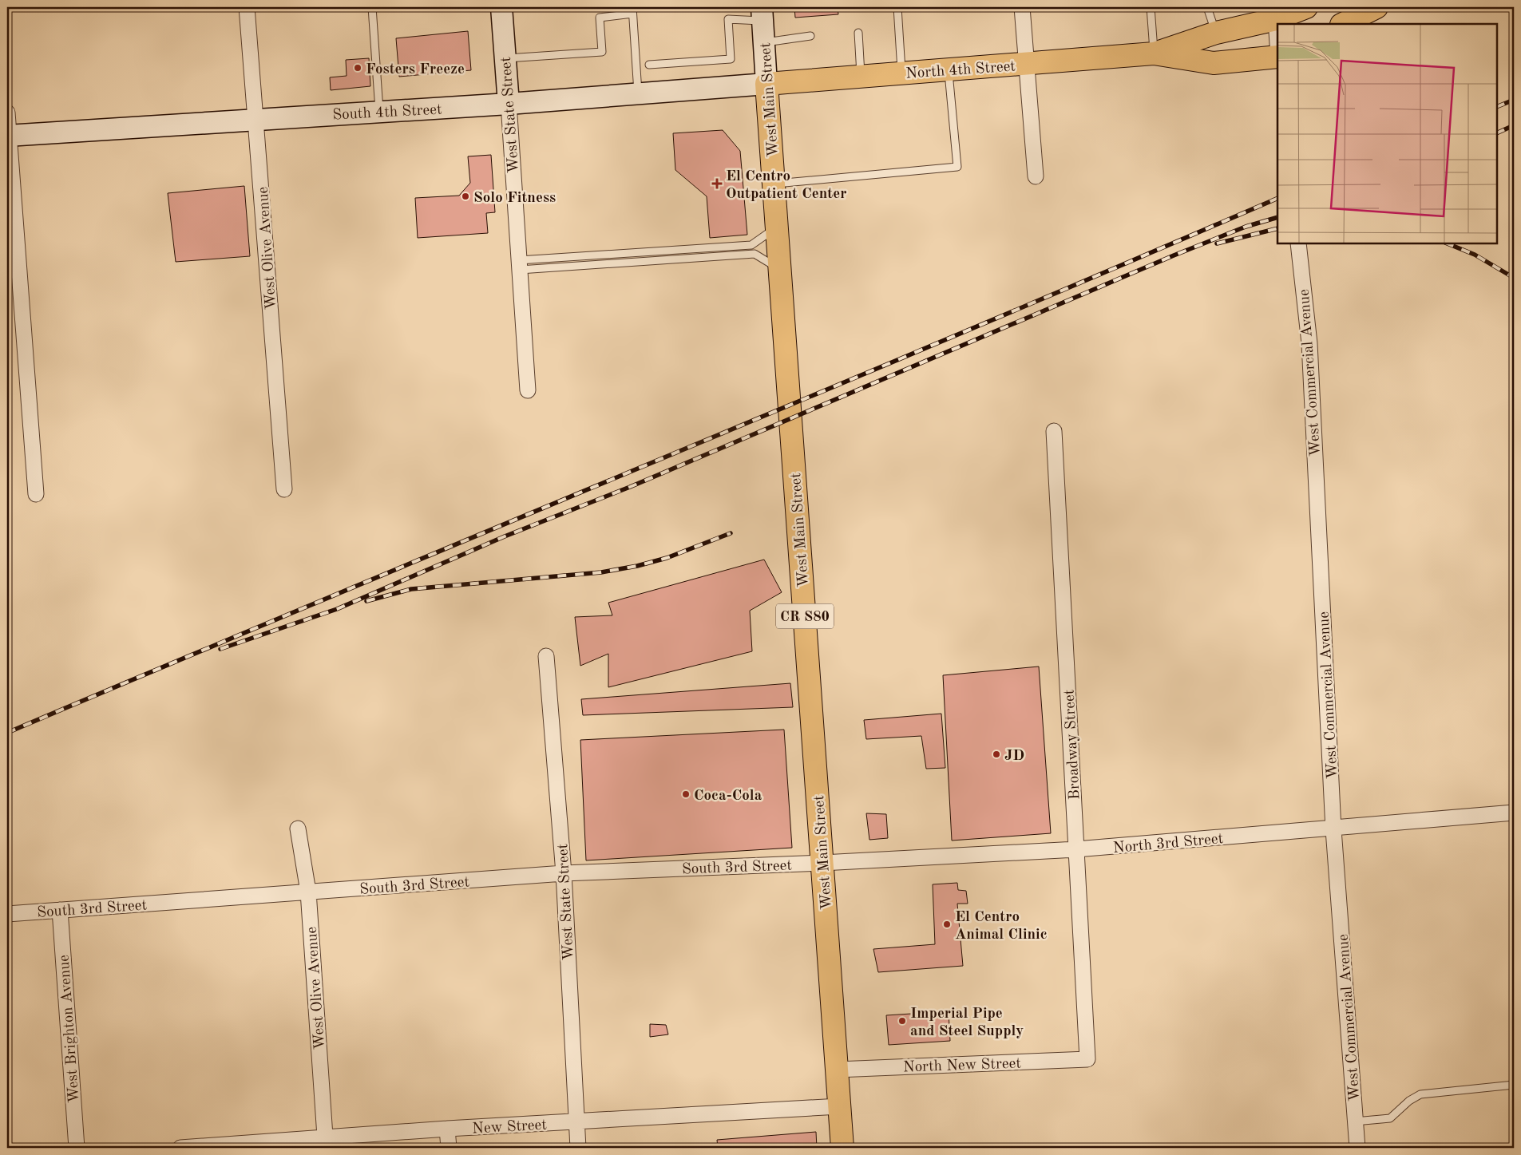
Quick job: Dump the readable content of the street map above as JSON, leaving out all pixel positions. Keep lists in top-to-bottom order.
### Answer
{
  "streets": {
    "main road": [
      "North 4th Street",
      "West Main Street",
      "South 4th Street",
      "West State Street",
      "CR S80"
    ],
    "street": [
      "West Olive Avenue",
      "West Commercial Avenue",
      "Broadway Street",
      "North 3rd Street",
      "South 3rd Street",
      "West Brighton Avenue",
      "North New Street",
      "New Street"
    ]
  },
  "crossings": [
    ["North 4th Street", "West Main Street"],
    ["North 4th Street", "South 4th Street"],
    ["West Main Street", "South 4th Street"],
    ["West Main Street", "North 3rd Street"],
    ["West Main Street", "South 3rd Street"],
    ["West Main Street", "North New Street"],
    ["West Main Street", "New Street"],
    ["South 4th Street", "West State Street"],
    ["South 4th Street", "West Olive Avenue"],
    ["West State Street", "South 3rd Street"],
    ["West State Street", "New Street"],
    ["West Olive Avenue", "South 3rd Street"],
    ["West Olive Avenue", "New Street"],
    ["West Commercial Avenue", "North 3rd Street"],
    ["Broadway Street", "North 3rd Street"],
    ["Broadway Street", "North New Street"],
    ["North 3rd Street", "South 3rd Street"],
    ["South 3rd Street", "West Brighton Avenue"]
  ],
  "places": {
    "other": [
      "Fosters Freeze",
      "Solo Fitness",
      "JD",
      "Coca-Cola",
      "El Centro Animal Clinic",
      "Imperial Pipe and Steel Supply"
    ],
    "health": ["El Centro Outpatient Center"]
  }
}
